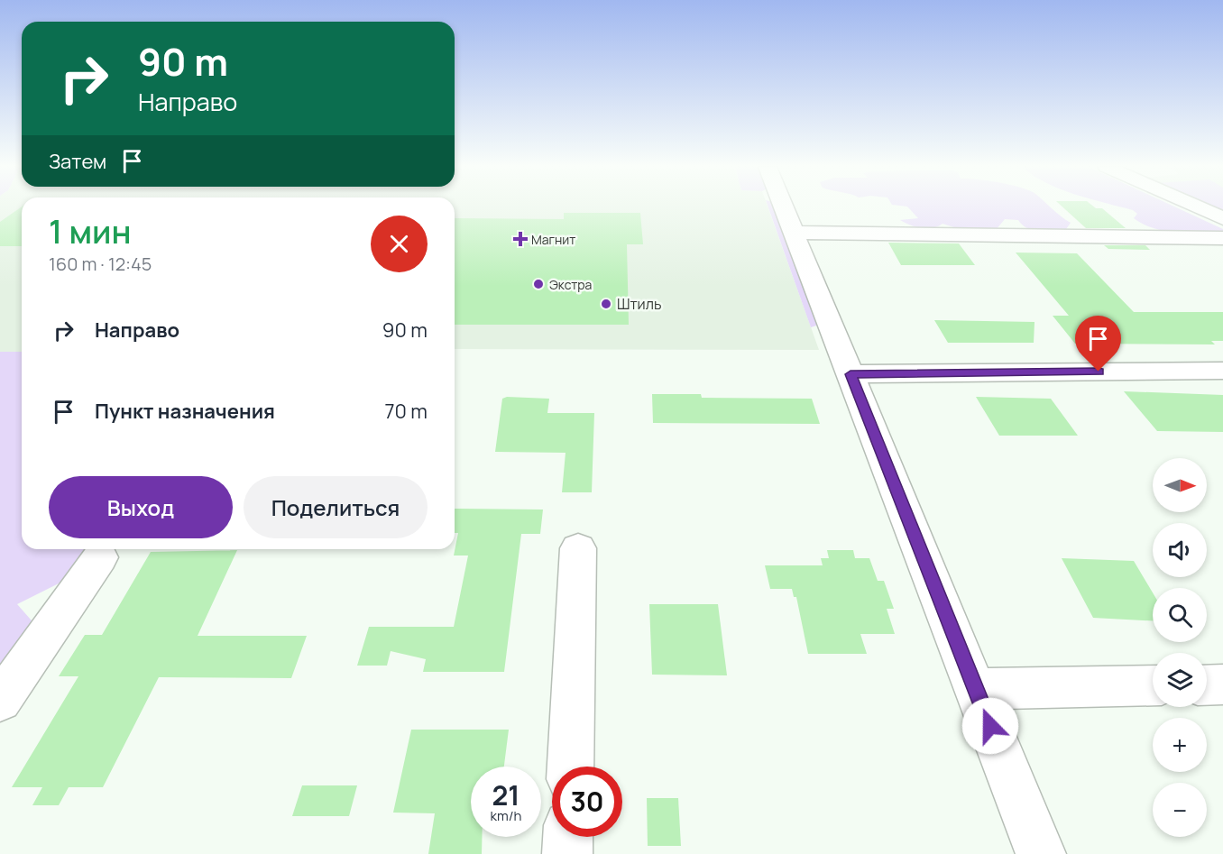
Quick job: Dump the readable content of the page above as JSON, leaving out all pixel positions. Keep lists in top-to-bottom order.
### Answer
{
  "places": {
    "health": ["Магнит"],
    "other": ["Экстра", "Штиль"]
  },
  "north": "right",
  "page": {
    "turn": ["90 m", "Направо"],
    "then": "Затем",
    "heading": ["1 мин", "160 m · 12:45"],
    "list": [
      {
        "name": "Направо",
        "value": "90 m"
      },
      {
        "name": "Пункт назначения",
        "value": "70 m"
      }
    ],
    "map_buttons": ["+", "−"],
    "buttons": ["Выход", "Поделиться"],
    "speed": "21 km/h",
    "limit": "30"
  }
}
